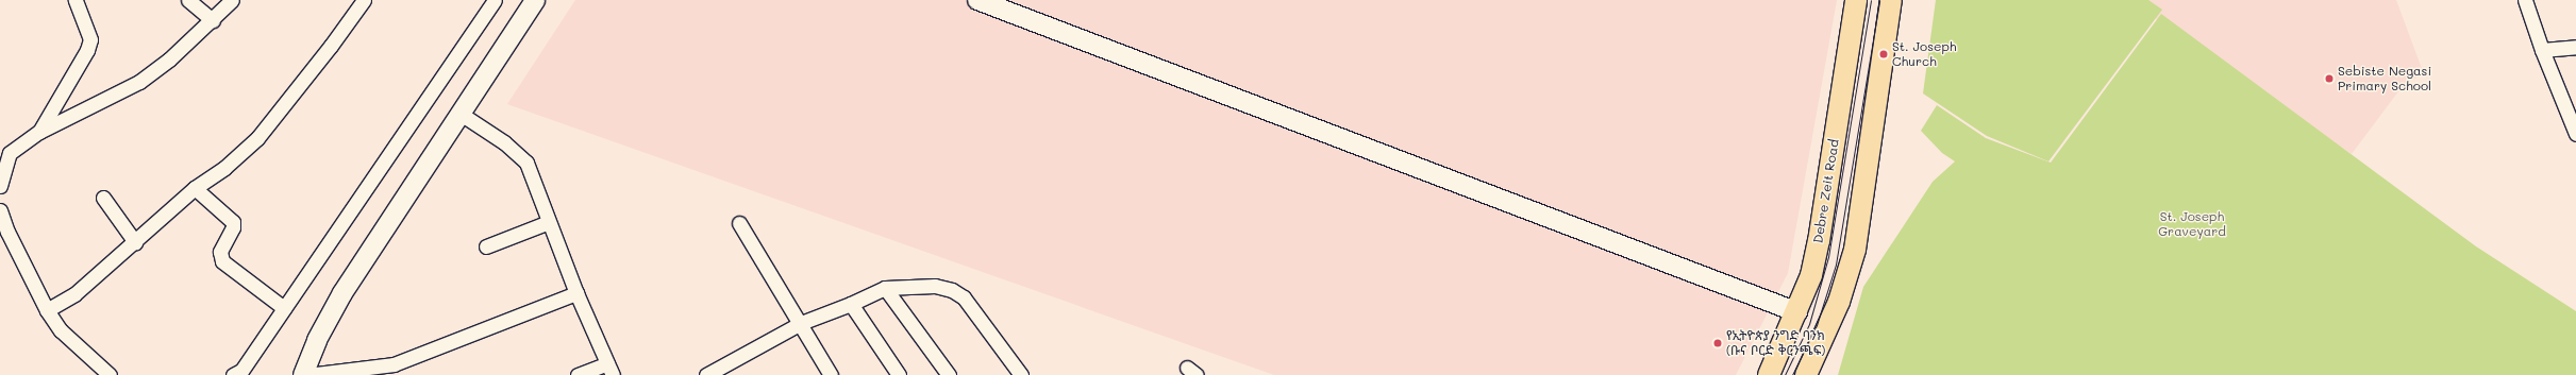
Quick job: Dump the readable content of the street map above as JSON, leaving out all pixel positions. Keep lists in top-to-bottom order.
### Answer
{
  "streets": {
    "main road": ["Debre Zeit Road"]
  },
  "parks": ["St. Joseph Graveyard"],
  "places": ["St. Joseph Church", "Sebiste Negasi Primary School", "የኢትዮጵያ ንግድ ባንክ (ቡና ቦርድ ቅርንጫፍ)"]
}
